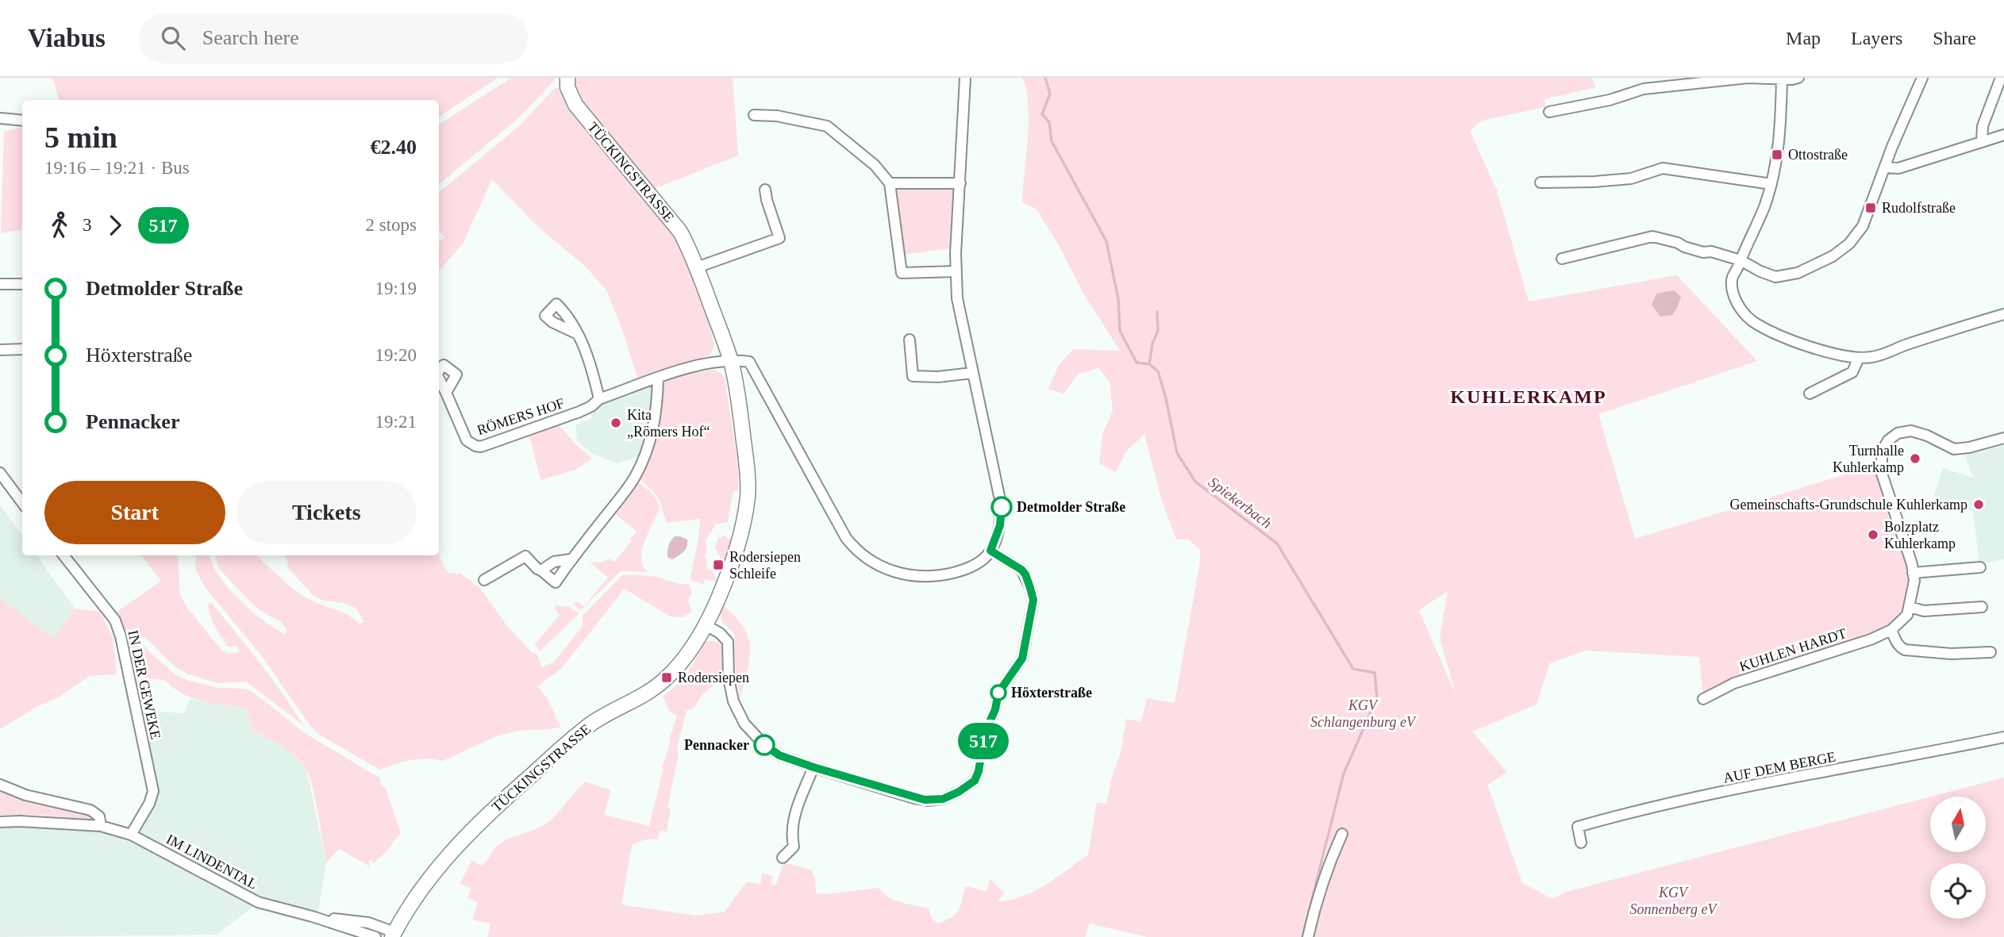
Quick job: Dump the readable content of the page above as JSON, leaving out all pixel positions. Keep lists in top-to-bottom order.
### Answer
{
  "streets": {
    "street": [
      "TÜCKINGSTRASSE",
      "RÖMERS HOF",
      "KUHLEN HARDT",
      "IN DER GEWEKE",
      "AUF DEM BERGE",
      "IM LINDENTAL"
    ]
  },
  "crossings": [
    ["TÜCKINGSTRASSE", "RÖMERS HOF"],
    ["TÜCKINGSTRASSE", "IM LINDENTAL"],
    ["IN DER GEWEKE", "IM LINDENTAL"]
  ],
  "districts": ["KUHLERKAMP"],
  "water": ["Spiekerbach"],
  "parks": ["KGV Schlangenburg eV", "KGV Sonnenberg eV"],
  "places": {
    "transit": [
      "Ottostraße",
      "Rudolfstraße",
      "Rodersiepen Schleife",
      "Rodersiepen"
    ],
    "other": [
      "Kita „Römers Hof“",
      "Turnhalle Kuhlerkamp",
      "Gemeinschafts-Grundschule Kuhlerkamp",
      "Detmolder Straße",
      "Bolzplatz Kuhlerkamp",
      "Höxterstraße",
      "Pennacker"
    ]
  },
  "lines": ["bus line 517"],
  "north": "top",
  "page": {
    "header": "Viabus",
    "search": "Search here",
    "nav": ["Map", "Layers", "Share"],
    "on_map": "517",
    "heading": ["5 min", "19:16 – 19:21 · Bus", "€2.40"],
    "legs": ["3", "517", "2 stops"],
    "list": [
      {
        "name": "Detmolder Straße",
        "value": "19:19"
      },
      {
        "name": "Höxterstraße",
        "value": "19:20"
      },
      {
        "name": "Pennacker",
        "value": "19:21"
      }
    ],
    "buttons": ["Start", "Tickets"]
  }
}
